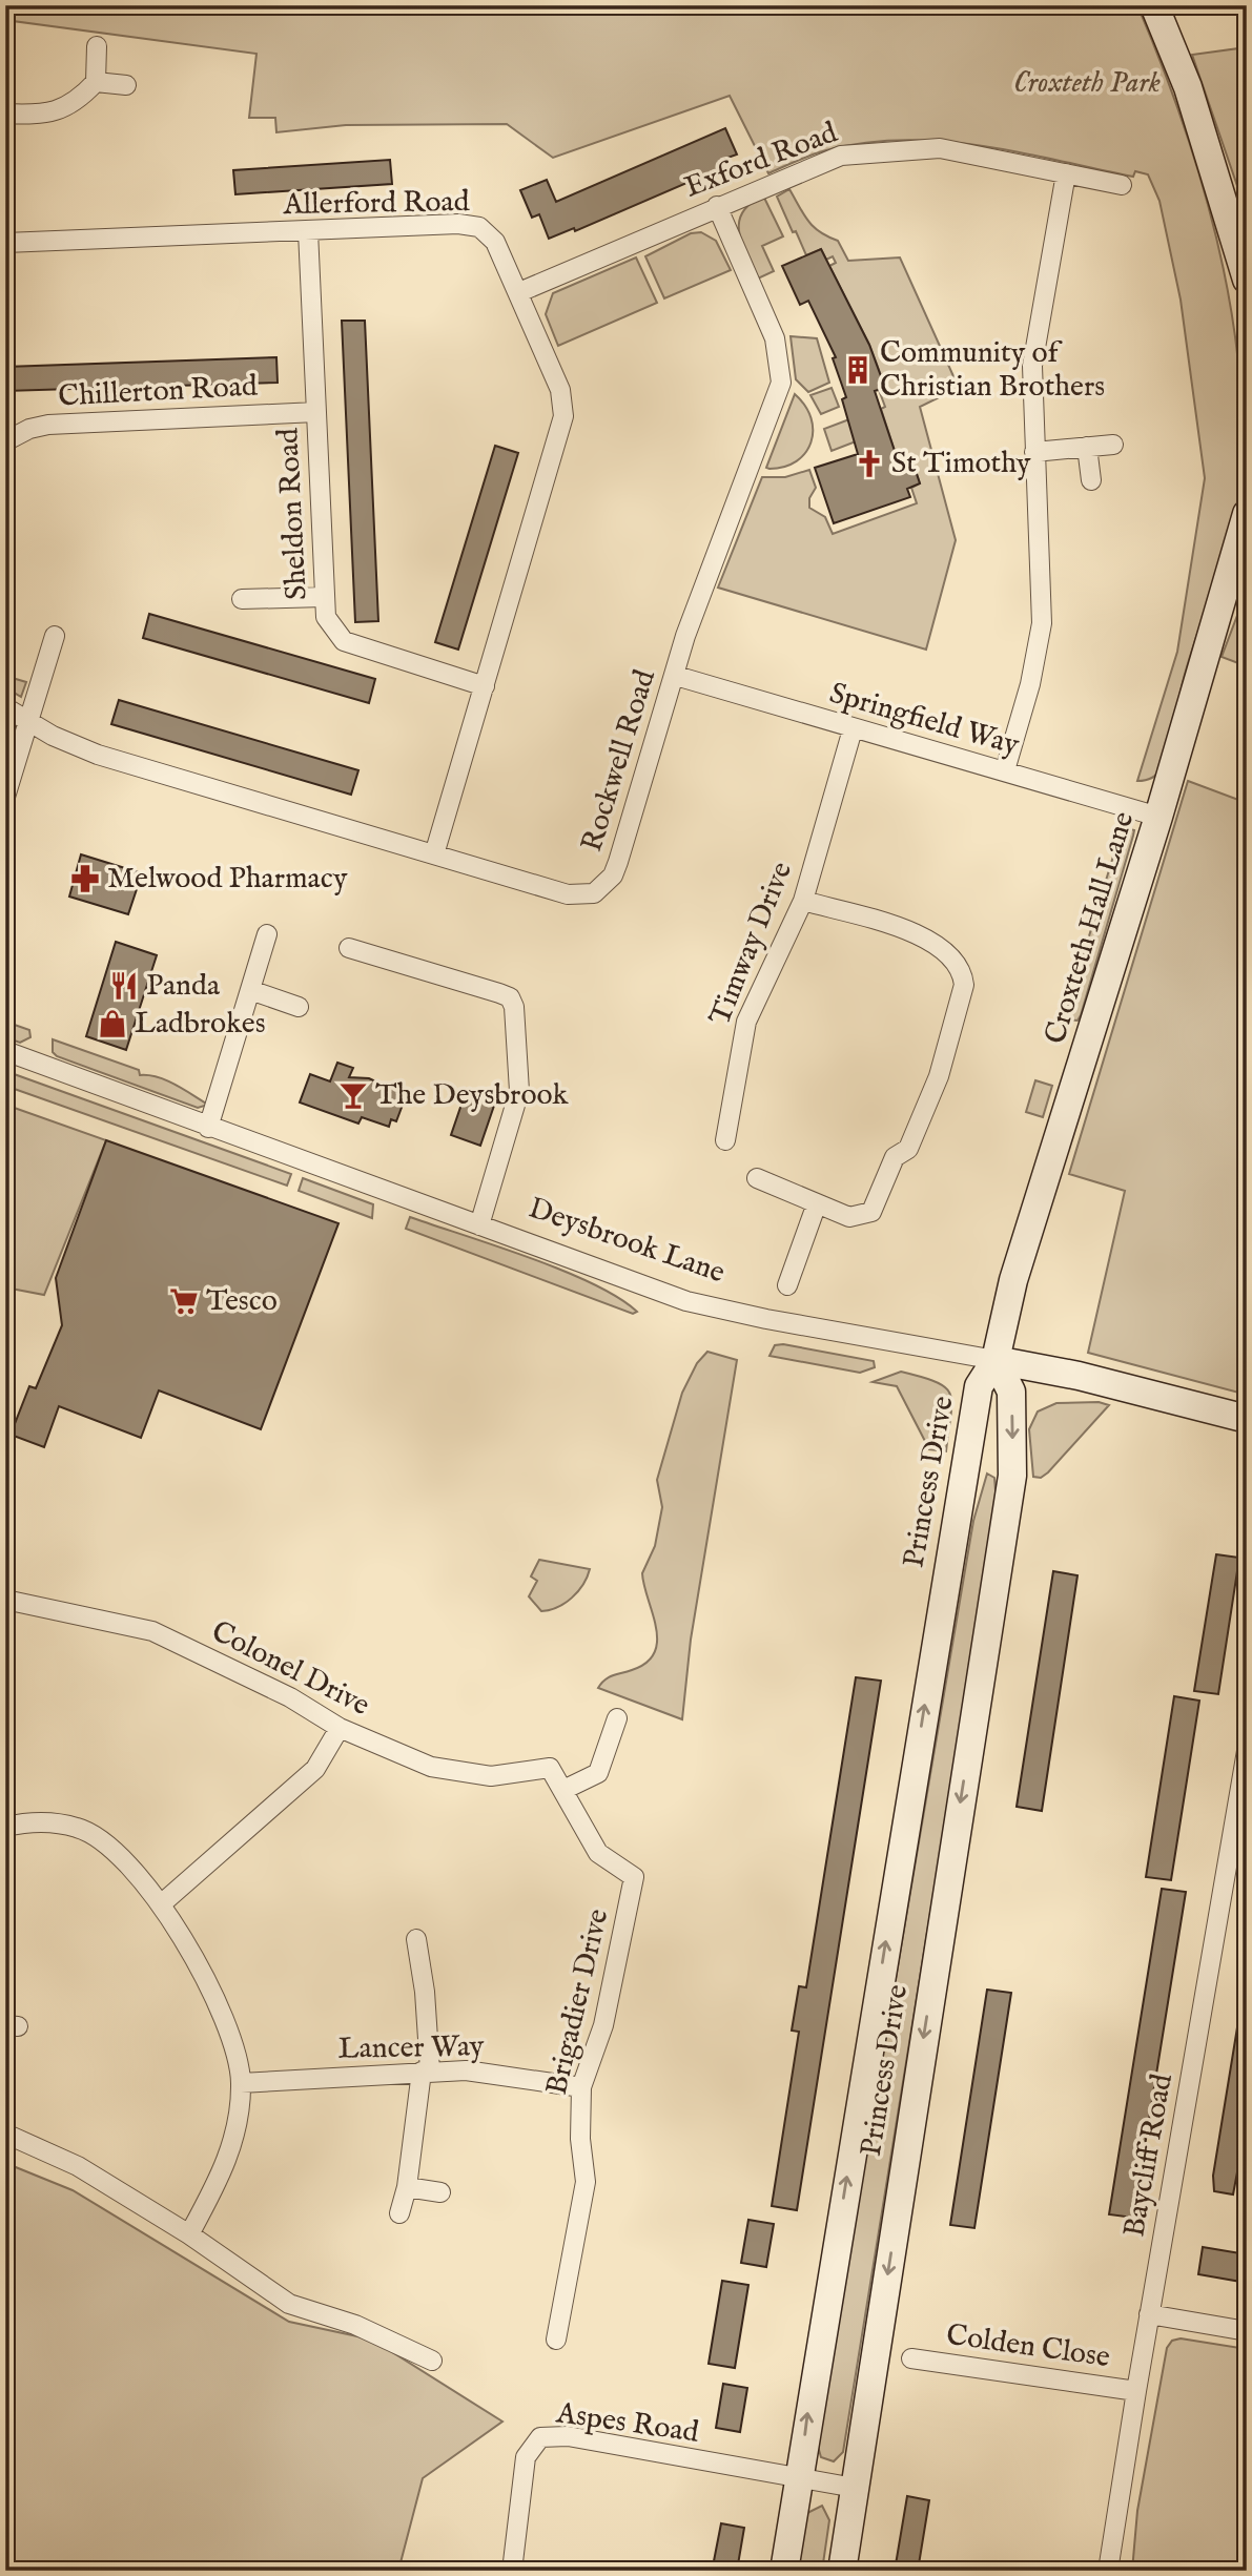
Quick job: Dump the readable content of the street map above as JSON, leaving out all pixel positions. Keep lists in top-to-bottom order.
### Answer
{
  "streets": {
    "street": [
      "Exford Road",
      "Allerford Road",
      "Chillerton Road",
      "Sheldon Road",
      "Springfield Way",
      "Rockwell Road",
      "Croxteth Hall Lane",
      "Timway Drive",
      "Deysbrook Lane",
      "Princess Drive",
      "Colonel Drive",
      "Brigadier Drive",
      "Lancer Way",
      "Baycliff Road",
      "Colden Close",
      "Aspes Road"
    ]
  },
  "crossings": [
    ["Exford Road", "Allerford Road"],
    ["Exford Road", "Rockwell Road"],
    ["Allerford Road", "Sheldon Road"],
    ["Allerford Road", "Rockwell Road"],
    ["Chillerton Road", "Sheldon Road"],
    ["Springfield Way", "Rockwell Road"],
    ["Springfield Way", "Croxteth Hall Lane"],
    ["Springfield Way", "Timway Drive"],
    ["Croxteth Hall Lane", "Deysbrook Lane"],
    ["Croxteth Hall Lane", "Princess Drive"],
    ["Deysbrook Lane", "Princess Drive"],
    ["Princess Drive", "Aspes Road"],
    ["Colonel Drive", "Brigadier Drive"],
    ["Brigadier Drive", "Lancer Way"],
    ["Baycliff Road", "Colden Close"]
  ],
  "parks": ["Croxteth Park"],
  "places": {
    "building": ["Community of Christian Brothers"],
    "church": ["St Timothy"],
    "pharmacy": ["Melwood Pharmacy"],
    "restaurant": ["Panda"],
    "shop": ["Ladbrokes"],
    "bar": ["The Deysbrook"],
    "supermarket": ["Tesco"]
  }
}
